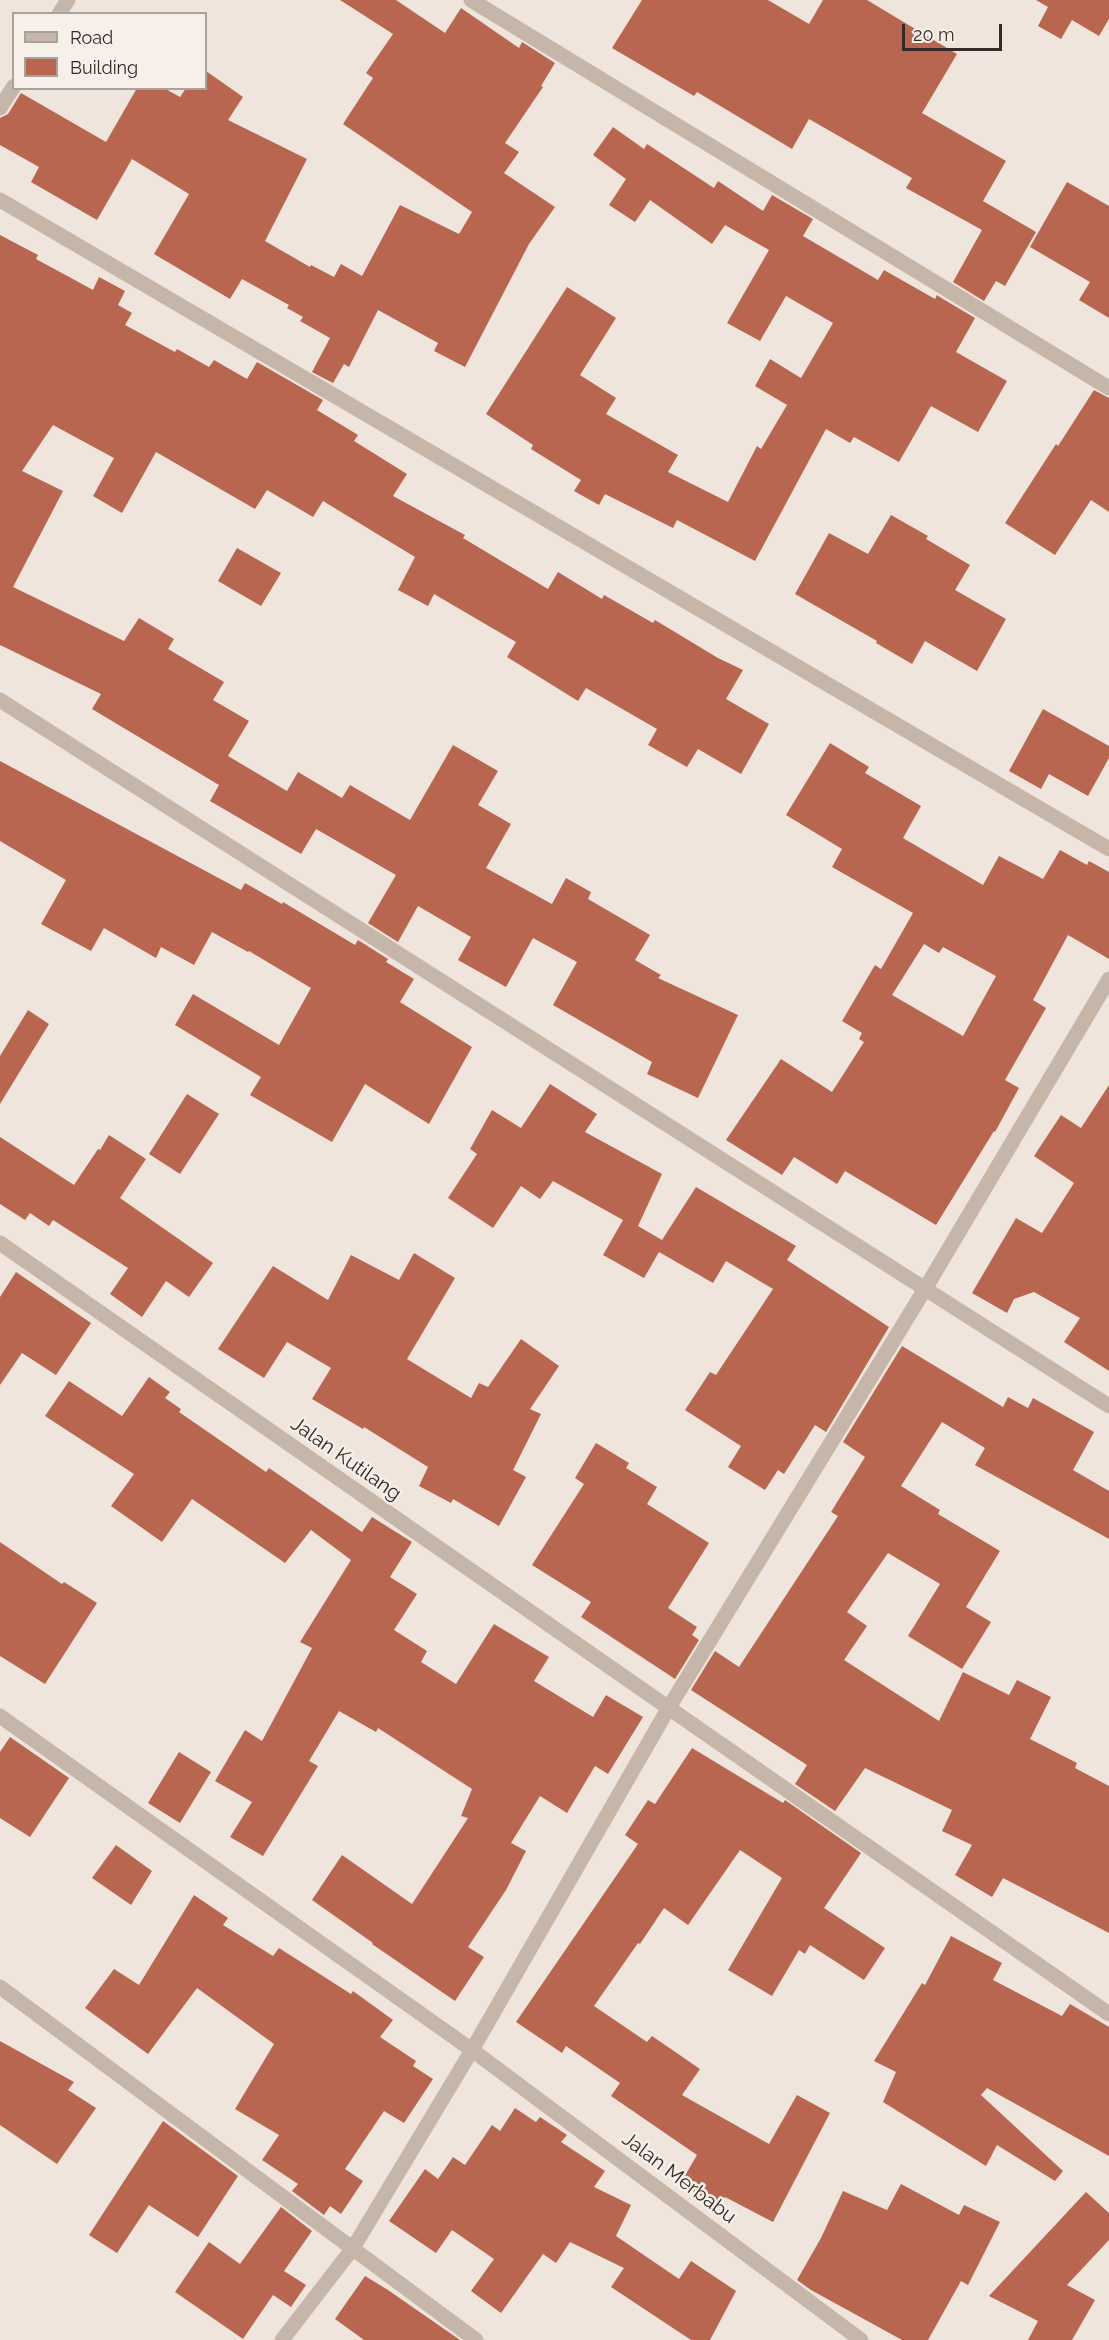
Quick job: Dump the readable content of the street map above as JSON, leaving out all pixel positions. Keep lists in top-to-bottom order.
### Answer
{
  "streets": {
    "street": ["Jalan Kutilang", "Jalan Merbabu"]
  },
  "legend": ["Road", "Building"],
  "scale_bar": "20 m"
}
